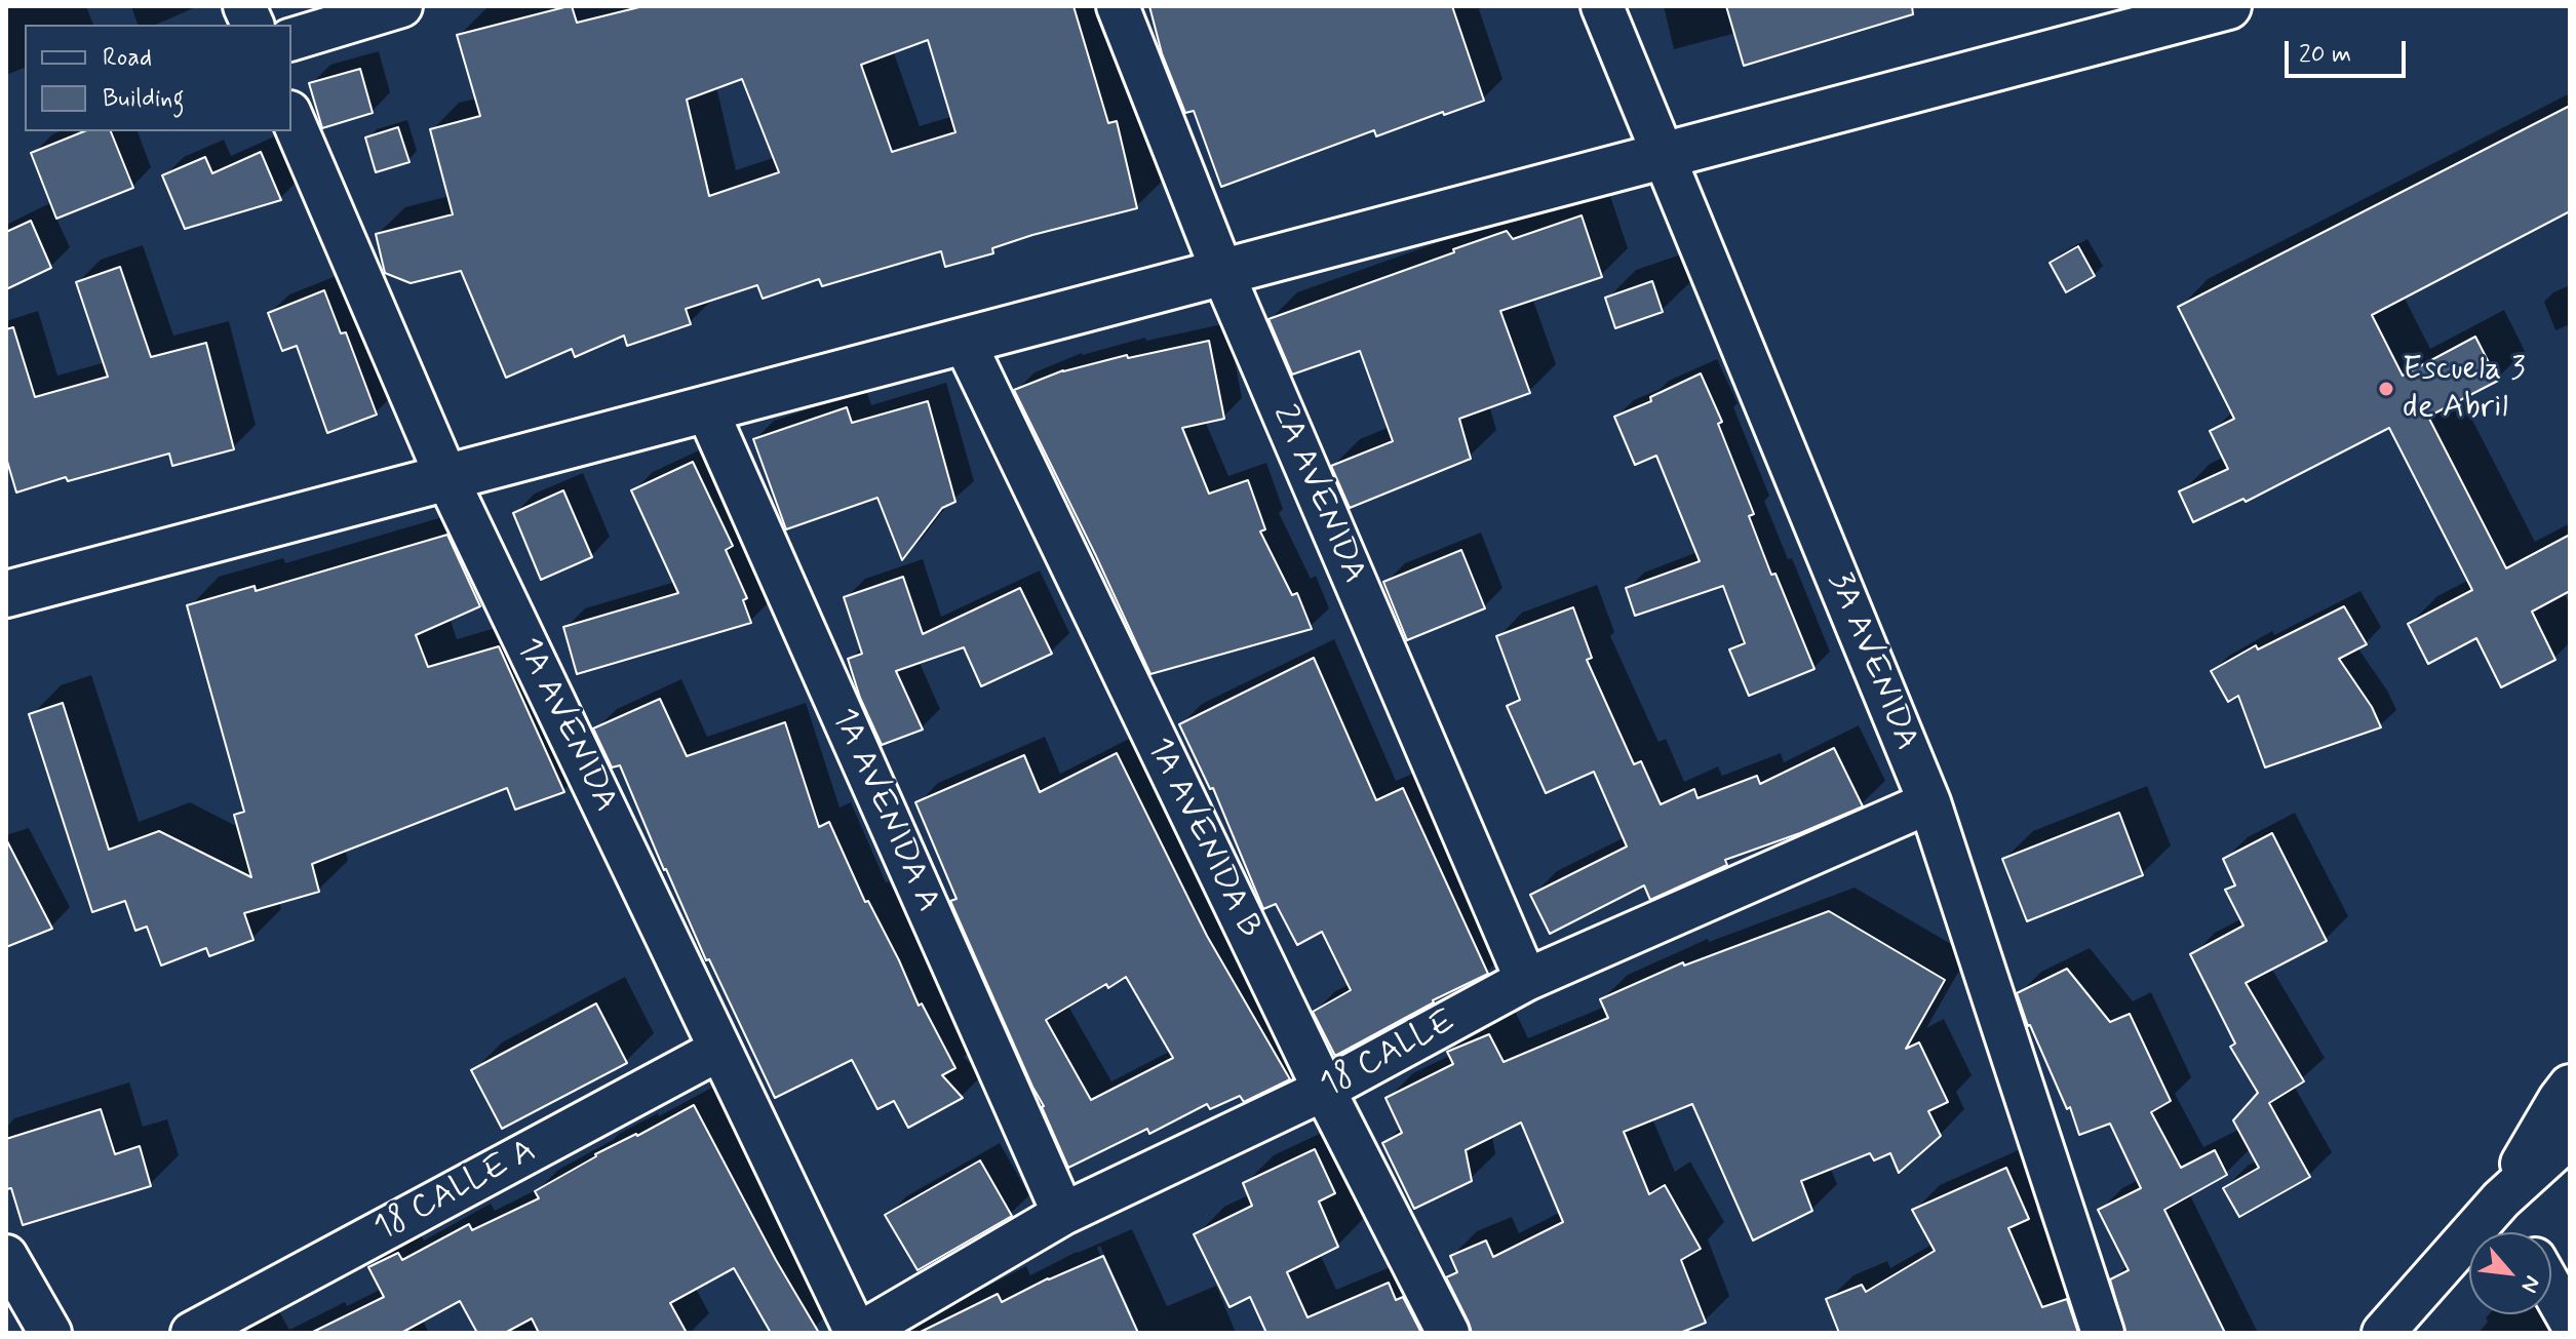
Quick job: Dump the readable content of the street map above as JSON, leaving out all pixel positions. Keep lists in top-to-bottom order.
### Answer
{
  "streets": {
    "street": [
      "2A AVENIDA",
      "3A AVENIDA",
      "1A AVENIDA",
      "1A AVENIDA A",
      "1A AVENIDA B",
      "18 CALLE",
      "18 CALLE A"
    ]
  },
  "crossings": [
    ["2A AVENIDA", "18 CALLE"],
    ["3A AVENIDA", "18 CALLE"],
    ["1A AVENIDA", "18 CALLE"],
    ["1A AVENIDA", "18 CALLE A"],
    ["1A AVENIDA A", "18 CALLE"],
    ["1A AVENIDA B", "18 CALLE"]
  ],
  "places": ["Escuela 3 de Abril"],
  "legend": ["Road", "Building"],
  "scale_bar": "20 m",
  "north": "bottom right"
}
